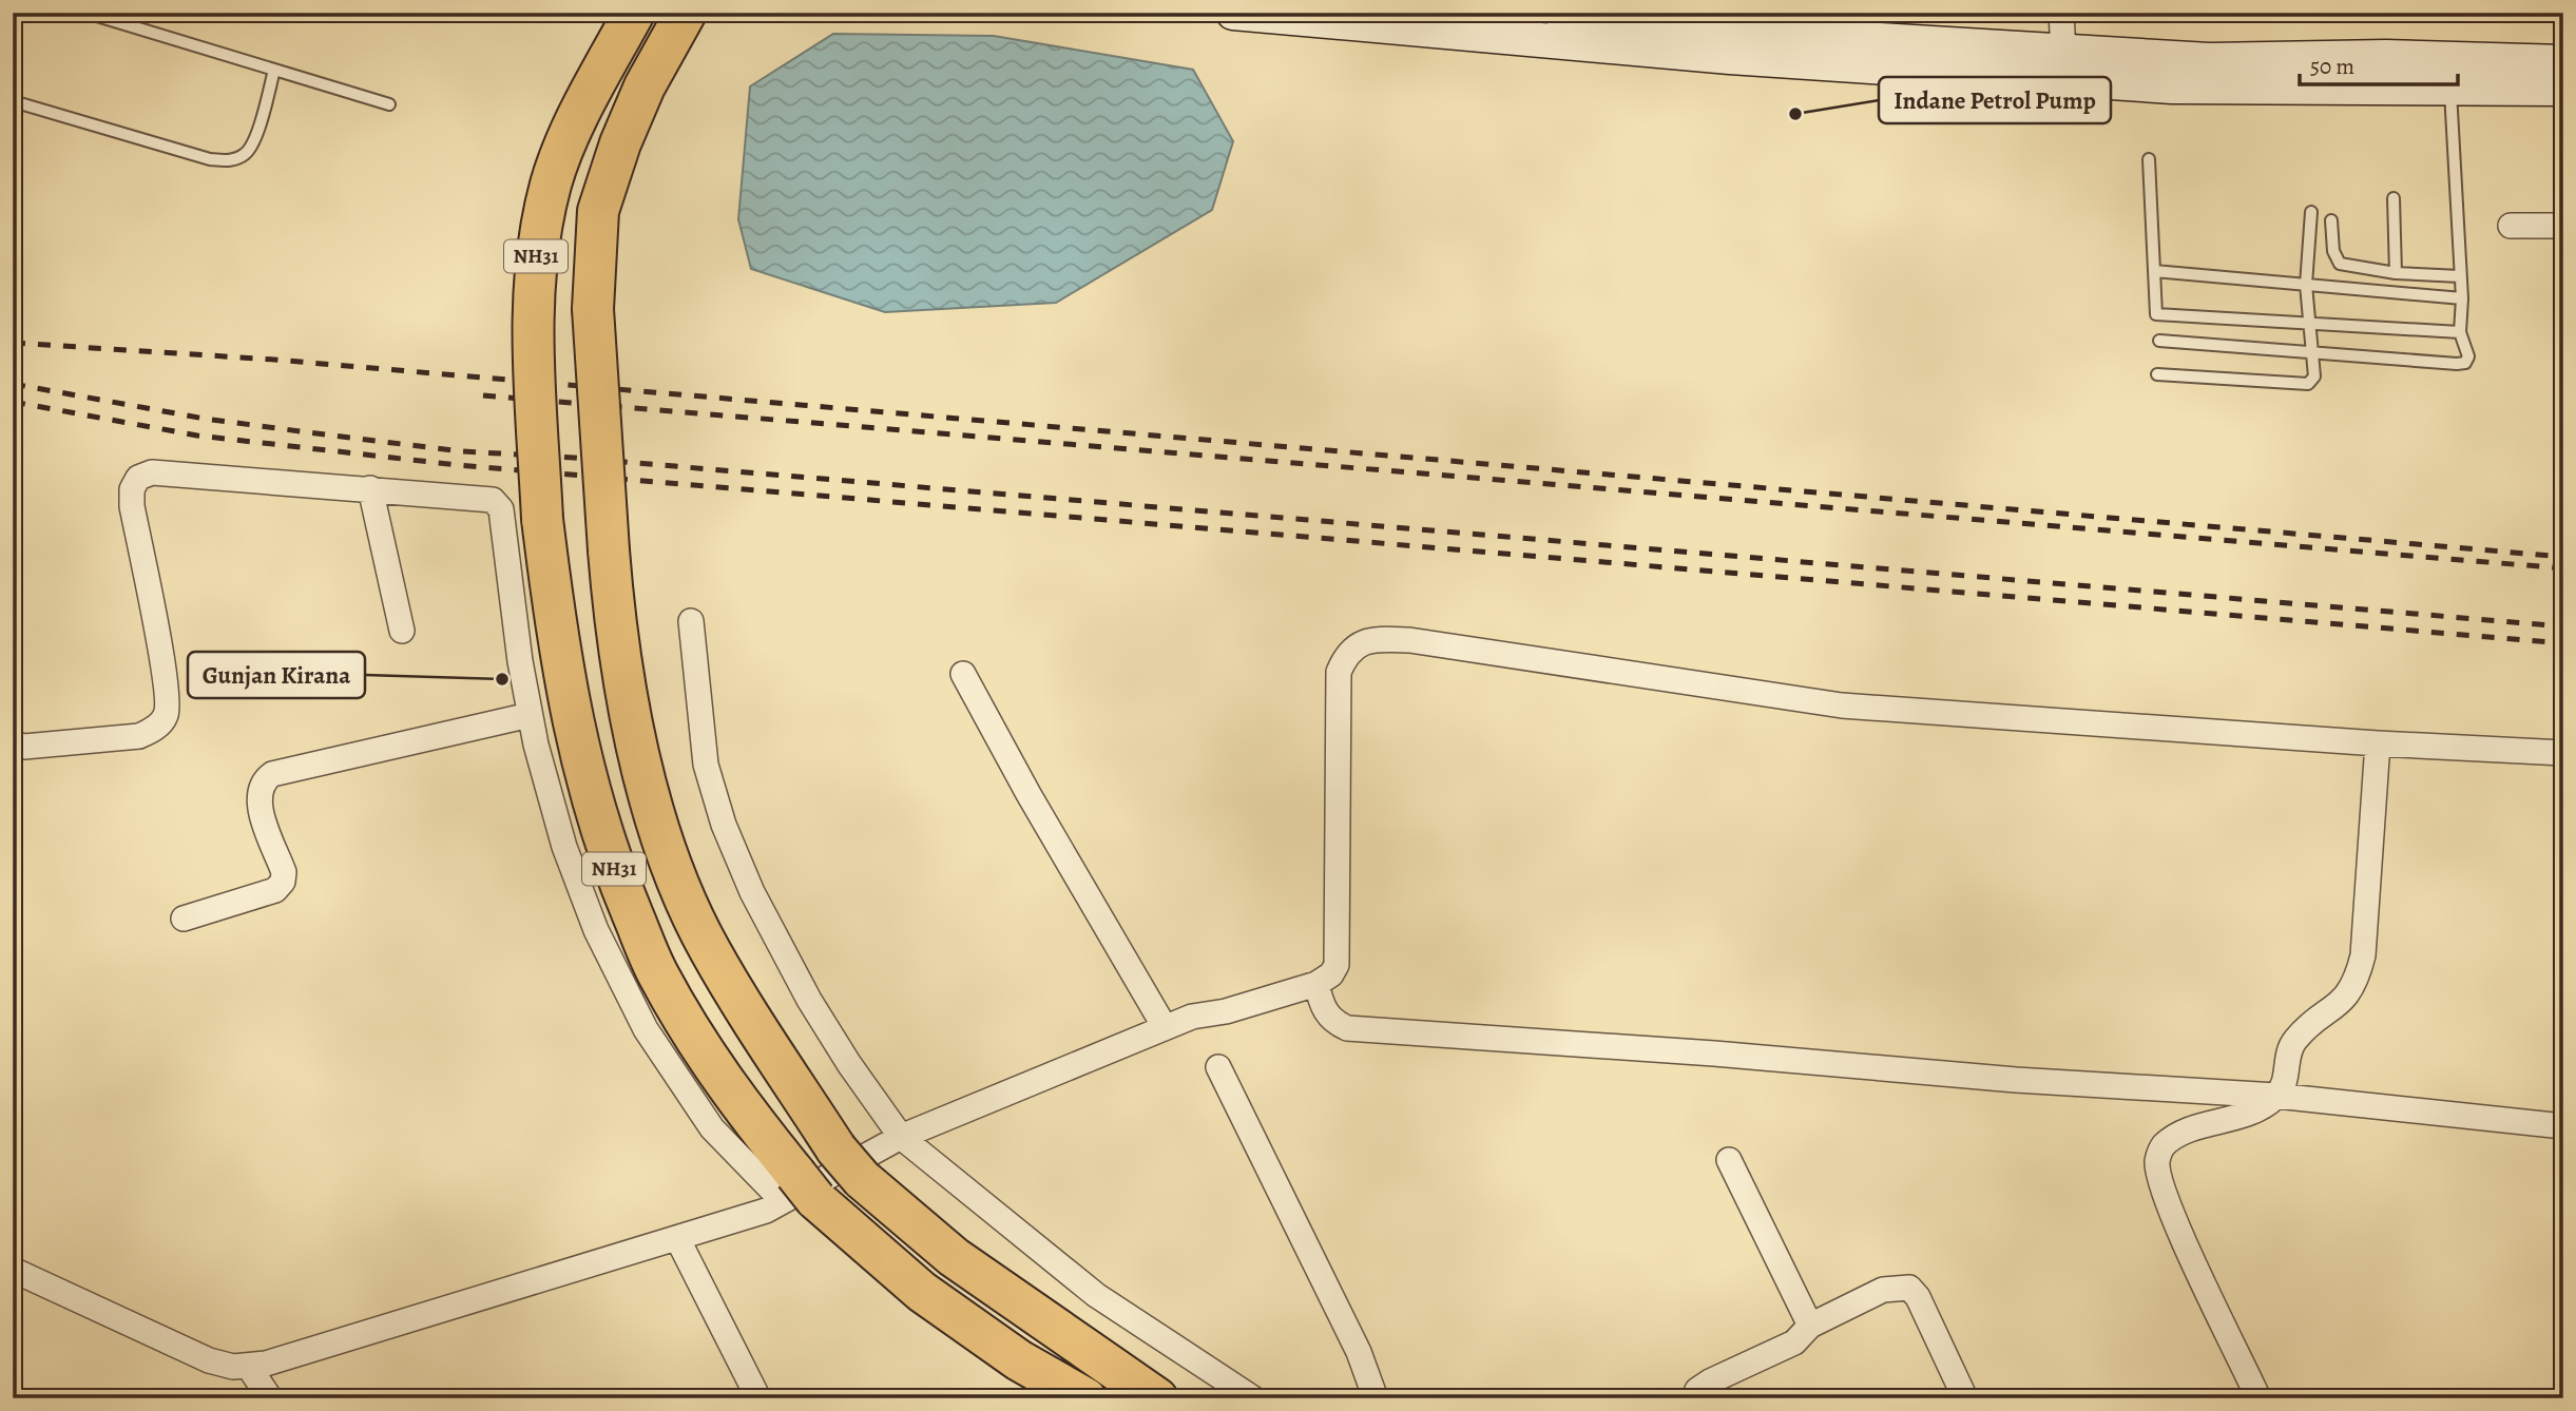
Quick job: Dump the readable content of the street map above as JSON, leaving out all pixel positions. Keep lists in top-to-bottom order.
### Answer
{
  "streets": {
    "highway": ["NH31"]
  },
  "places": ["Indane Petrol Pump", "Gunjan Kirana"],
  "scale_bar": "50 m"
}
